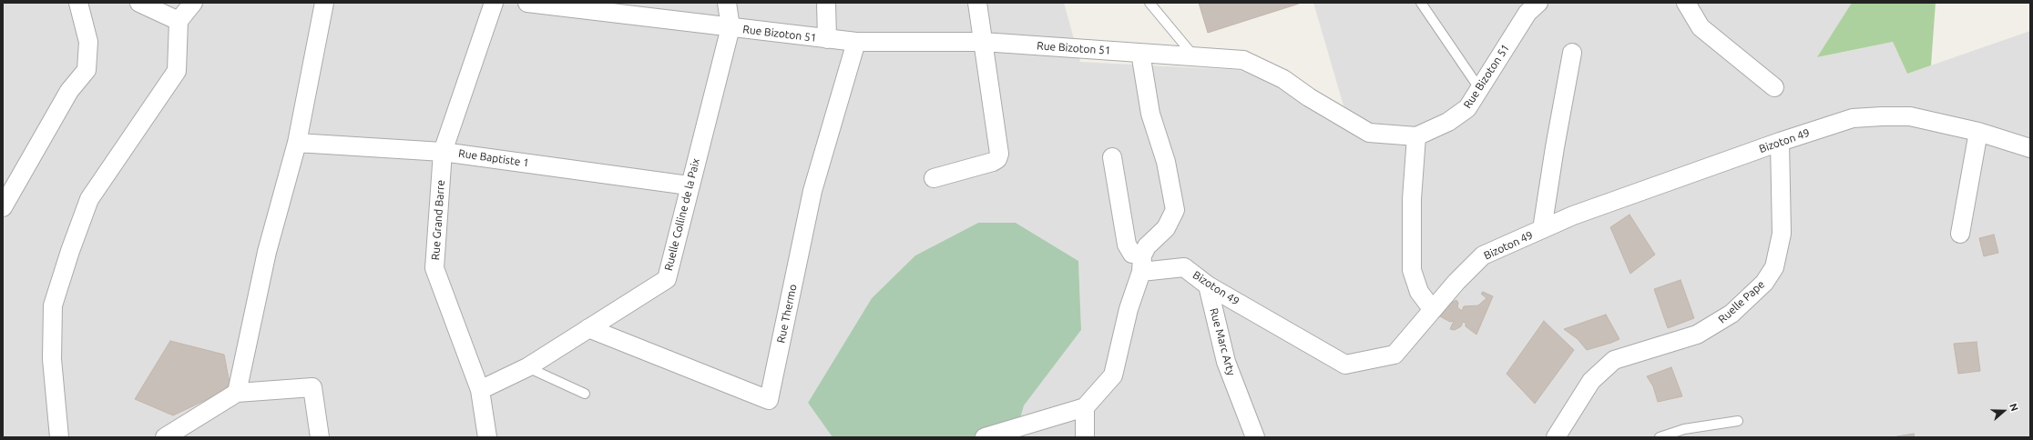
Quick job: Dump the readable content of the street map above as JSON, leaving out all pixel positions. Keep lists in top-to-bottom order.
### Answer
{
  "streets": {
    "street": [
      "Rue Bizoton 51",
      "Bizoton 49",
      "Rue Baptiste 1",
      "Ruelle Colline de la Paix",
      "Rue Grand Barre",
      "Ruelle Pape",
      "Rue Thermo",
      "Rue Marc Arty"
    ]
  },
  "crossings": [
    ["Rue Bizoton 51", "Ruelle Colline de la Paix"],
    ["Rue Bizoton 51", "Rue Thermo"],
    ["Bizoton 49", "Ruelle Pape"],
    ["Bizoton 49", "Rue Marc Arty"],
    ["Rue Baptiste 1", "Ruelle Colline de la Paix"],
    ["Rue Baptiste 1", "Rue Grand Barre"],
    ["Ruelle Colline de la Paix", "Rue Grand Barre"],
    ["Ruelle Colline de la Paix", "Rue Thermo"]
  ],
  "north": "right"
}
